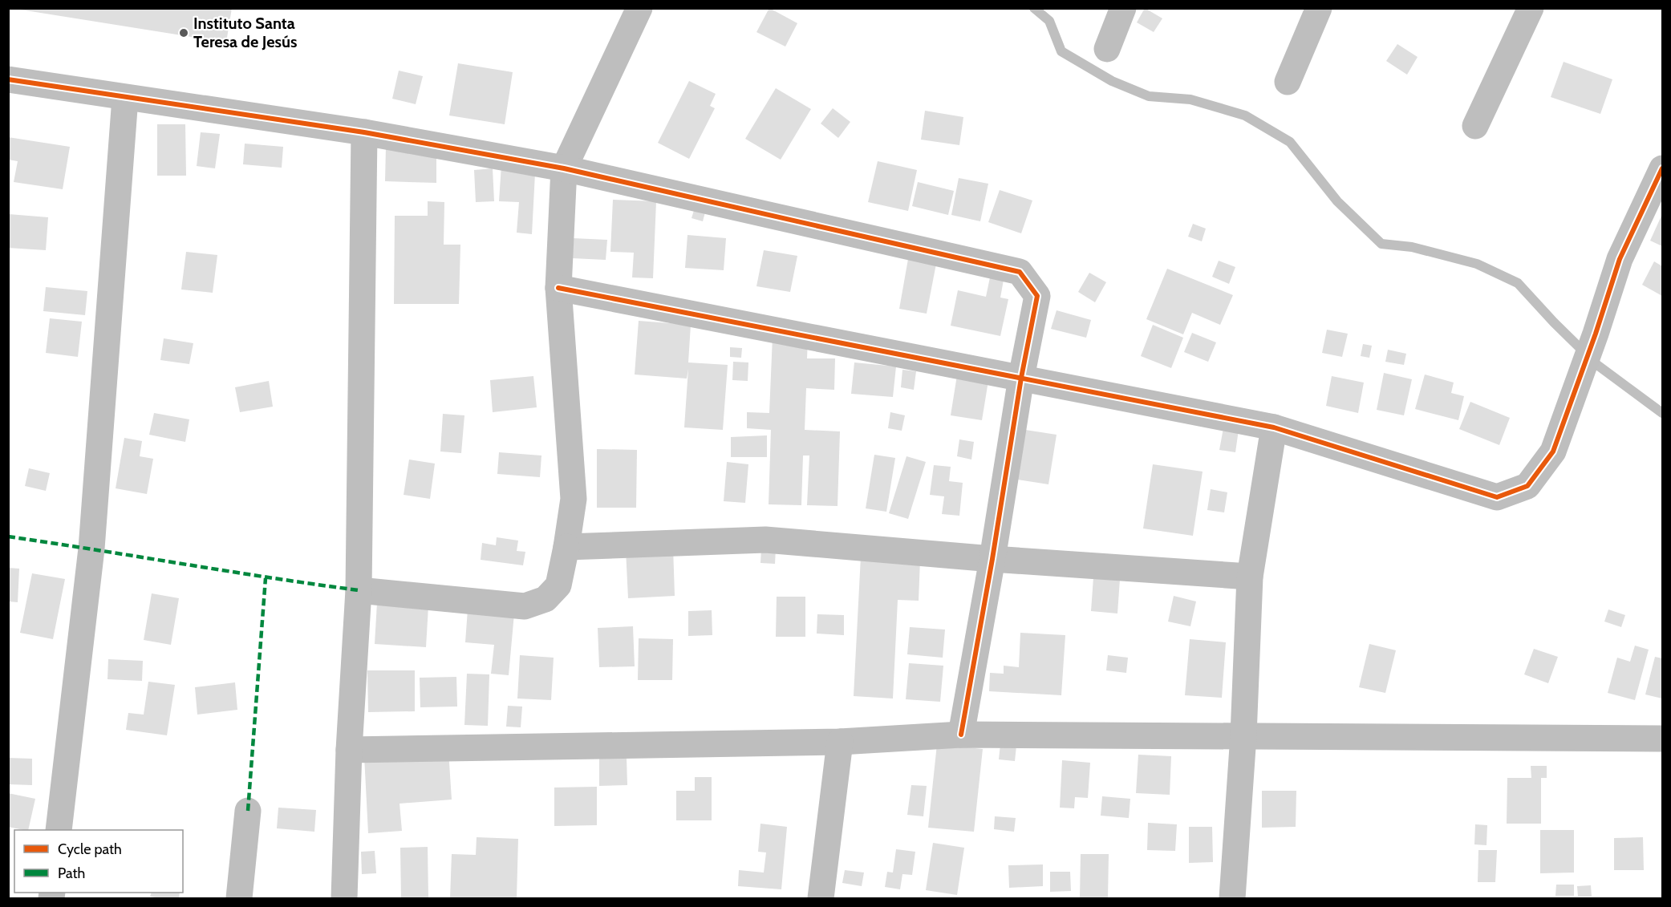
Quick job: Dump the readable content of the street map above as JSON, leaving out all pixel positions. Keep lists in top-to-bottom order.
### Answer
{
  "places": ["Instituto Santa Teresa de Jesús"],
  "legend": ["Cycle path", "Path"]
}
